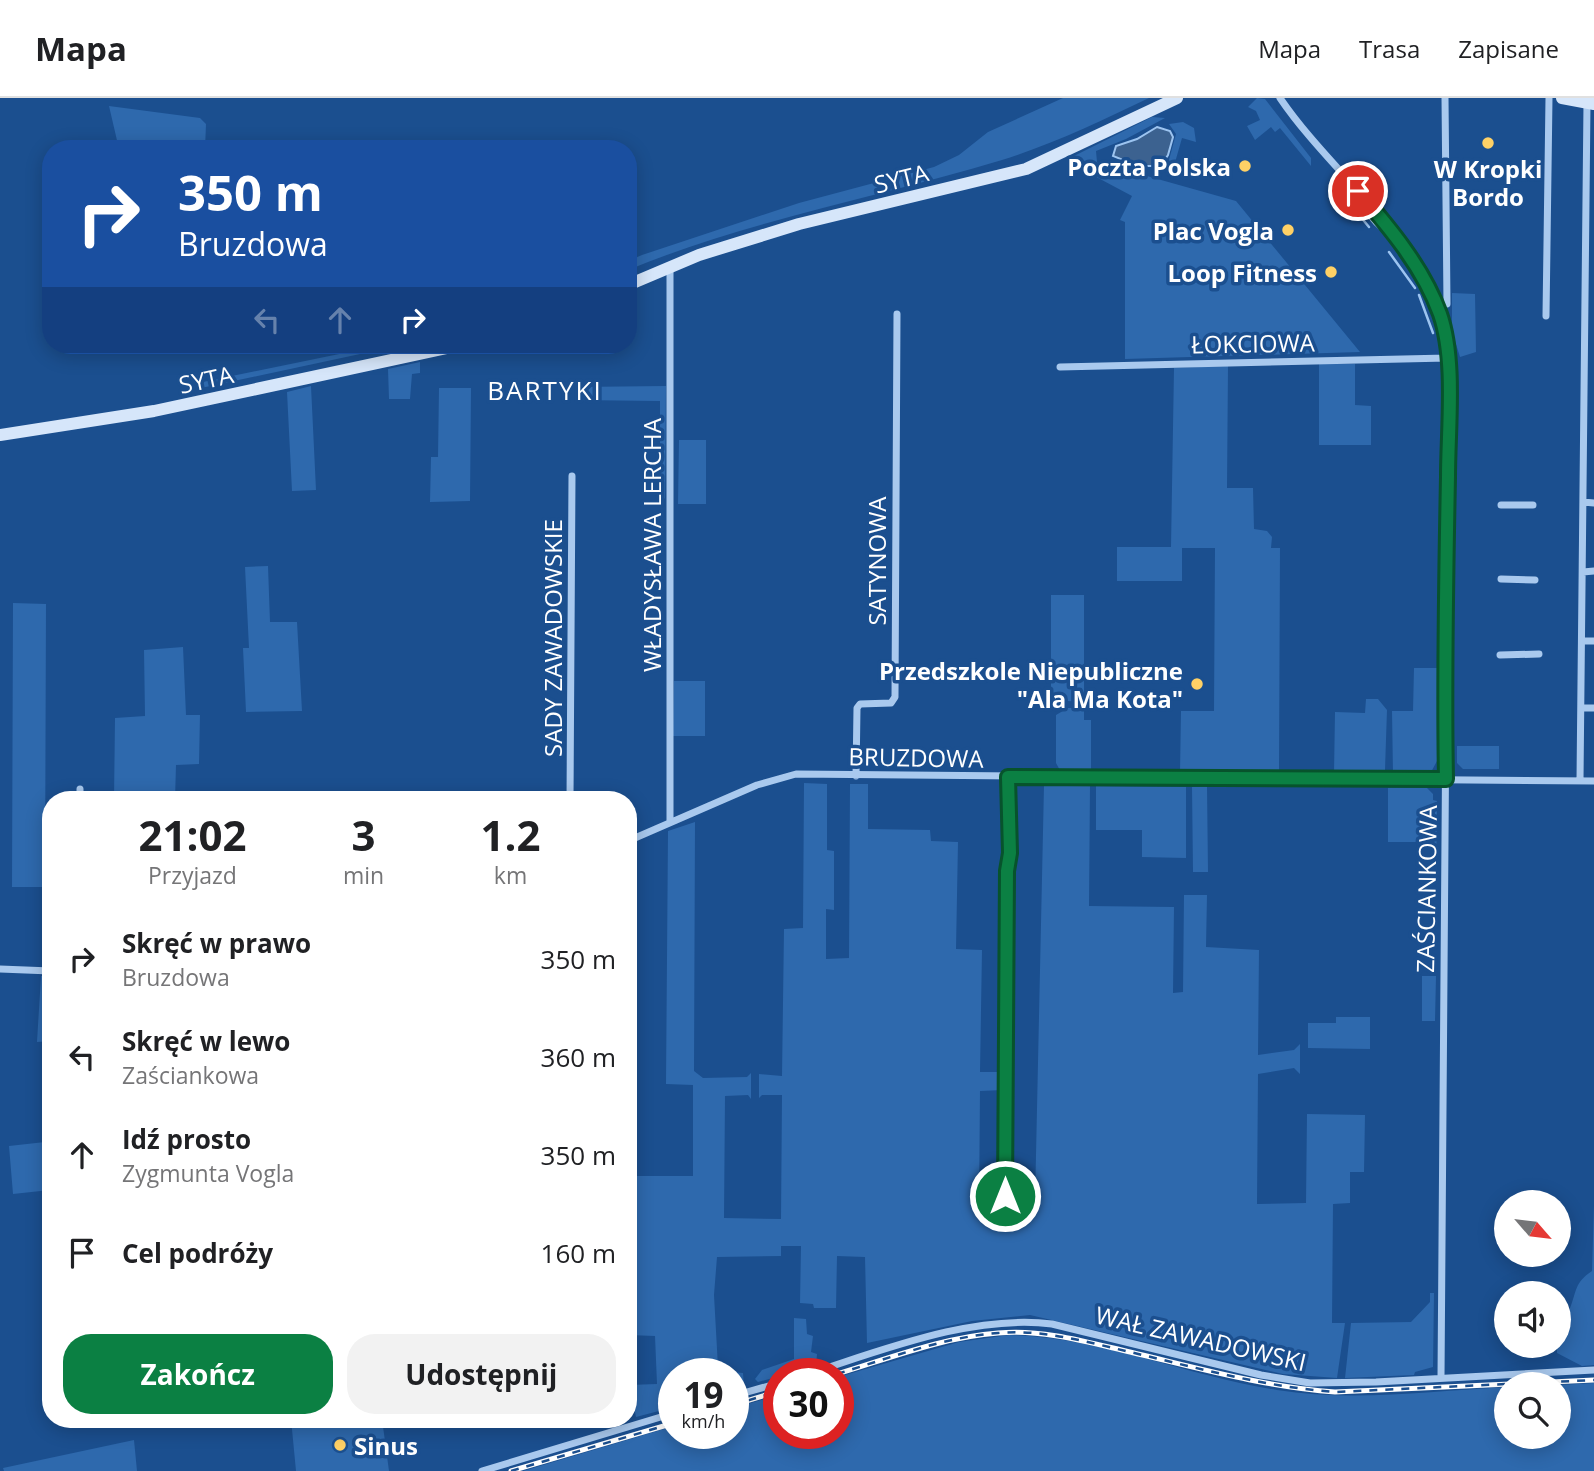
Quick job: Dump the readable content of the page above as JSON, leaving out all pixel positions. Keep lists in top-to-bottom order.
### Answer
{
  "streets": {
    "street": [
      "SYTA",
      "ŁOKCIOWA",
      "WŁADYSŁAWA LERCHA",
      "SATYNOWA",
      "SADY ZAWADOWSKIE",
      "BRUZDOWA",
      "ZAŚCIANKOWA",
      "WAŁ ZAWADOWSKI"
    ]
  },
  "crossings": [
    ["SYTA", "WŁADYSŁAWA LERCHA"],
    ["ŁOKCIOWA", "ZAŚCIANKOWA"],
    ["WŁADYSŁAWA LERCHA", "BRUZDOWA"],
    ["SATYNOWA", "BRUZDOWA"],
    ["BRUZDOWA", "ZAŚCIANKOWA"],
    ["ZAŚCIANKOWA", "WAŁ ZAWADOWSKI"]
  ],
  "districts": ["BARTYKI"],
  "places": [
    "W Kropki Bordo",
    "Poczta Polska",
    "Plac Vogla",
    "Loop Fitness",
    "Przedszkole Niepubliczne \"Ala Ma Kota\"",
    "Sinus"
  ],
  "north": "bottom right",
  "page": {
    "header": "Mapa",
    "nav": ["Mapa", "Trasa", "Zapisane"],
    "turn": ["350 m", "Bruzdowa"],
    "eta": [
      "21:02",
      "Przyjazd",
      "3",
      "min",
      "1.2",
      "km"
    ],
    "list": [
      {
        "name": "Skręć w prawo",
        "note": "Bruzdowa",
        "value": "350 m"
      },
      {
        "name": "Skręć w lewo",
        "note": "Zaściankowa",
        "value": "360 m"
      },
      {
        "name": "Idź prosto",
        "note": "Zygmunta Vogla",
        "value": "350 m"
      },
      {
        "name": "Cel podróży",
        "value": "160 m"
      }
    ],
    "buttons": ["Zakończ", "Udostępnij"],
    "speed": "19 km/h",
    "limit": "30"
  }
}
